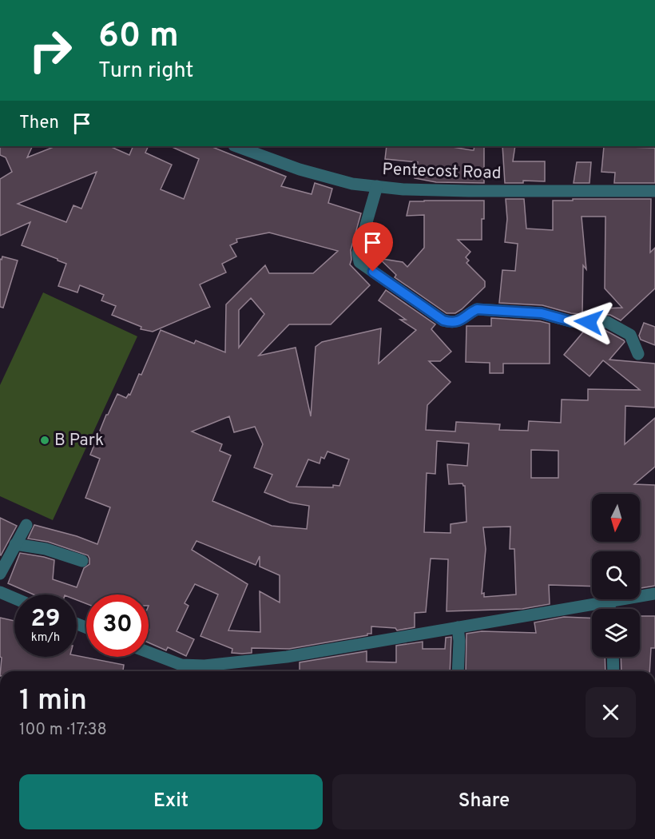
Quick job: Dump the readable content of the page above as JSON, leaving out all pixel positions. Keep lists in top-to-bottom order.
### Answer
{
  "streets": {
    "street": ["Pentecost Road"]
  },
  "places": ["B Park"],
  "north": "bottom",
  "page": {
    "turn": ["60 m", "Turn right"],
    "then": "Then",
    "speed": "29 km/h",
    "limit": "30",
    "heading": ["1 min", "100 m · 17:38"],
    "buttons": ["Exit", "Share"]
  }
}
